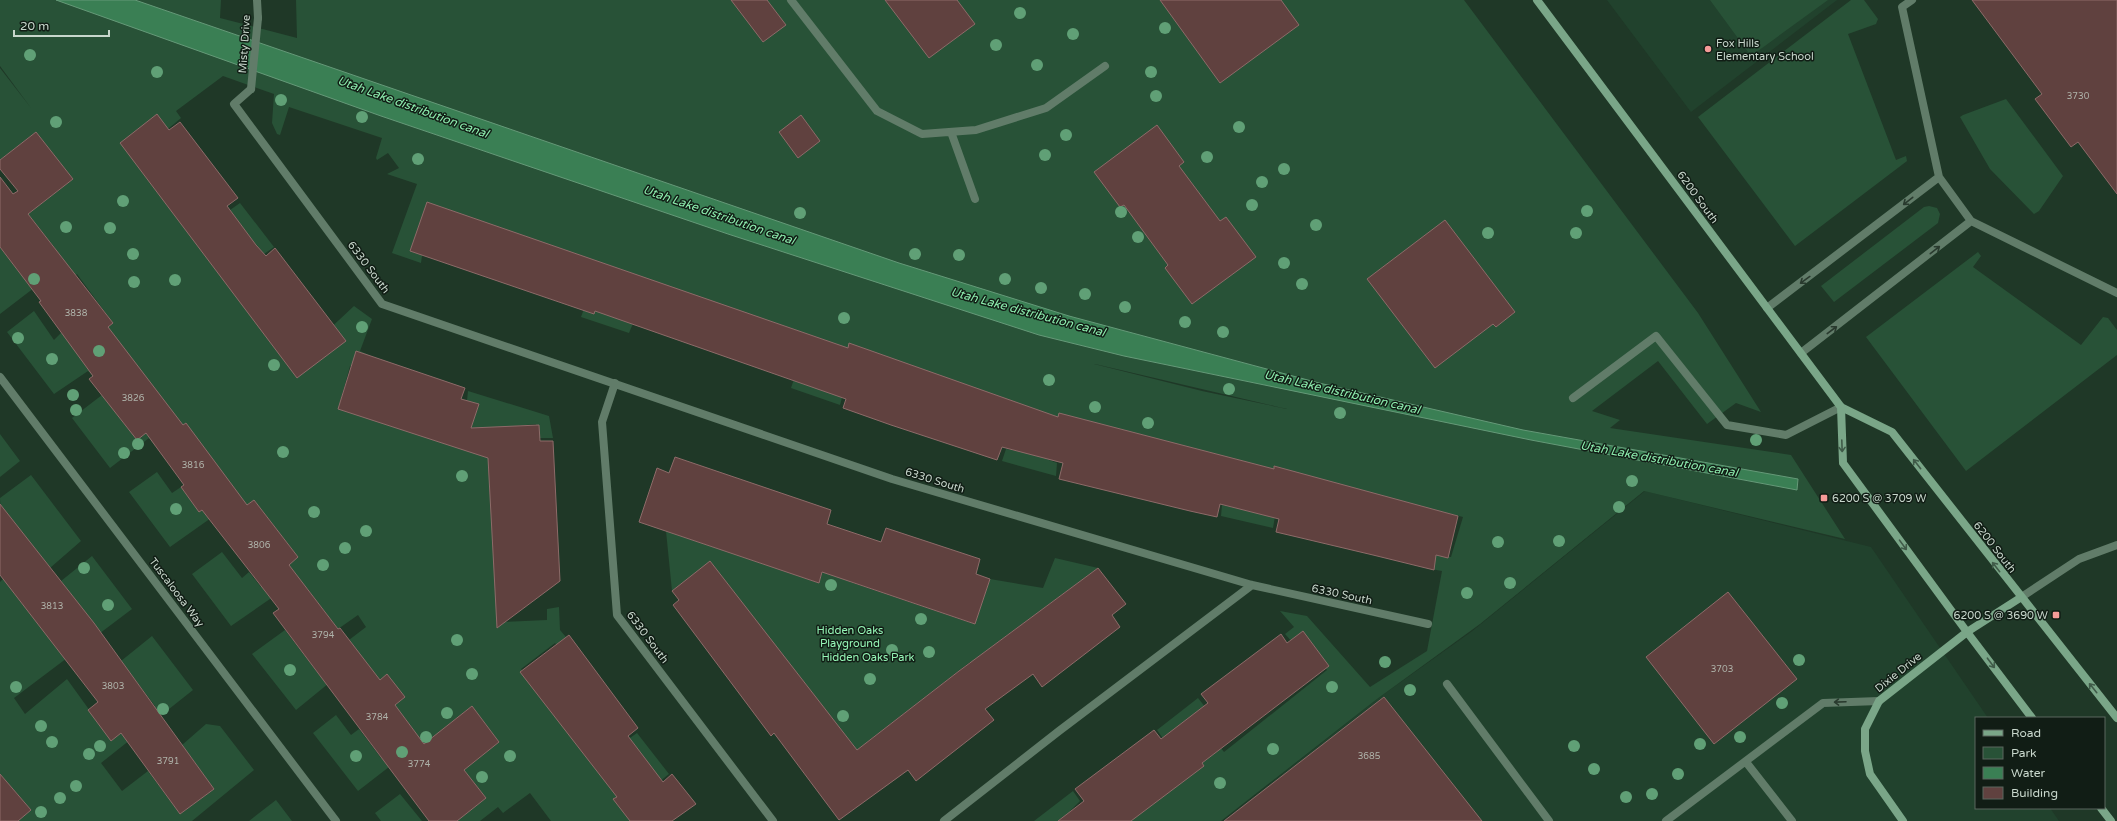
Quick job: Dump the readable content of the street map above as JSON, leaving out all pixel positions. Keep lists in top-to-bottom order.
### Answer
{
  "streets": {
    "main road": ["6200 South", "Dixie Drive"],
    "street": ["Misty Drive", "6330 South", "Tuscaloosa Way"]
  },
  "crossings": [
    ["Misty Drive", "6330 South"],
    ["6200 South", "Dixie Drive"]
  ],
  "water": ["Utah Lake distribution canal"],
  "parks": ["Hidden Oaks Playground", "Hidden Oaks Park"],
  "places": {
    "other": ["Fox Hills Elementary School"],
    "transit": ["6200 S @ 3709 W", "6200 S @ 3690 W"]
  },
  "house_numbers": [
    "3730",
    "3838",
    "3826",
    "3816",
    "3806",
    "3813",
    "3794",
    "3703",
    "3803",
    "3784",
    "3685",
    "3791",
    "3774"
  ],
  "legend": [
    "Road",
    "Park",
    "Water",
    "Building"
  ],
  "scale_bar": "20 m"
}
